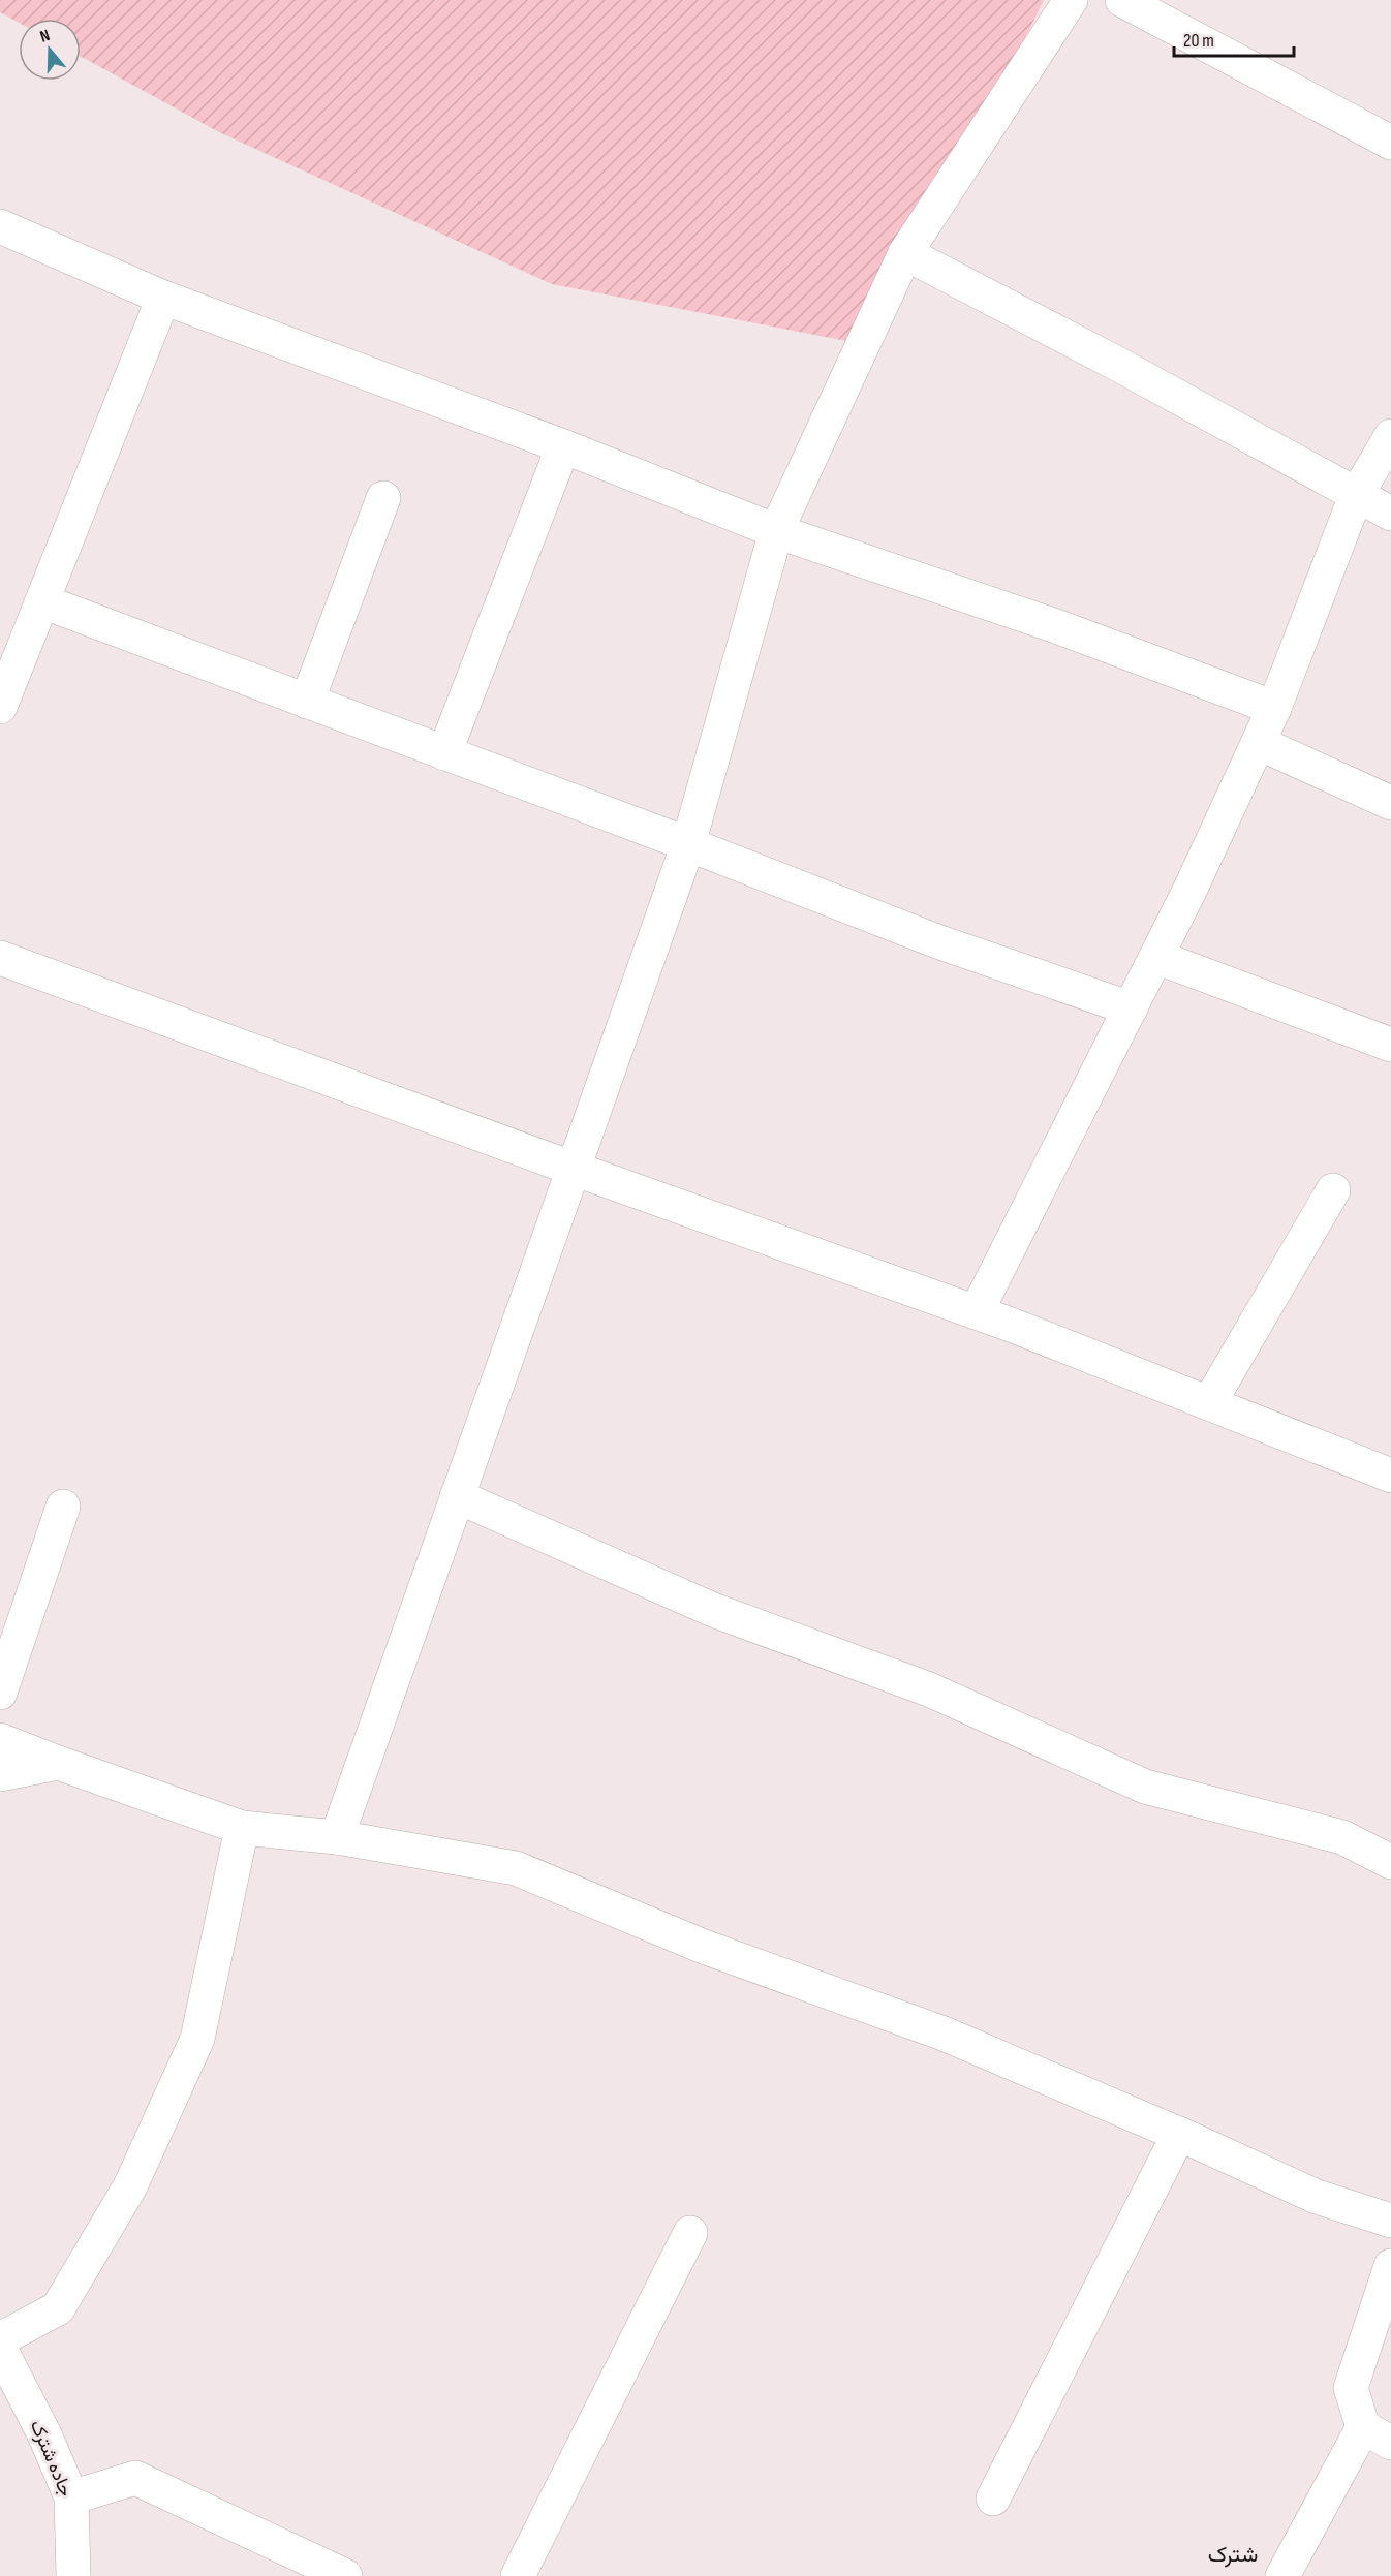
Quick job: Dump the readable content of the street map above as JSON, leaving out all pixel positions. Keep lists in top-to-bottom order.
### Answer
{
  "streets": {
    "street": ["جاده شترک"]
  },
  "districts": ["شترک"],
  "scale_bar": "20 m",
  "north": "top"
}
